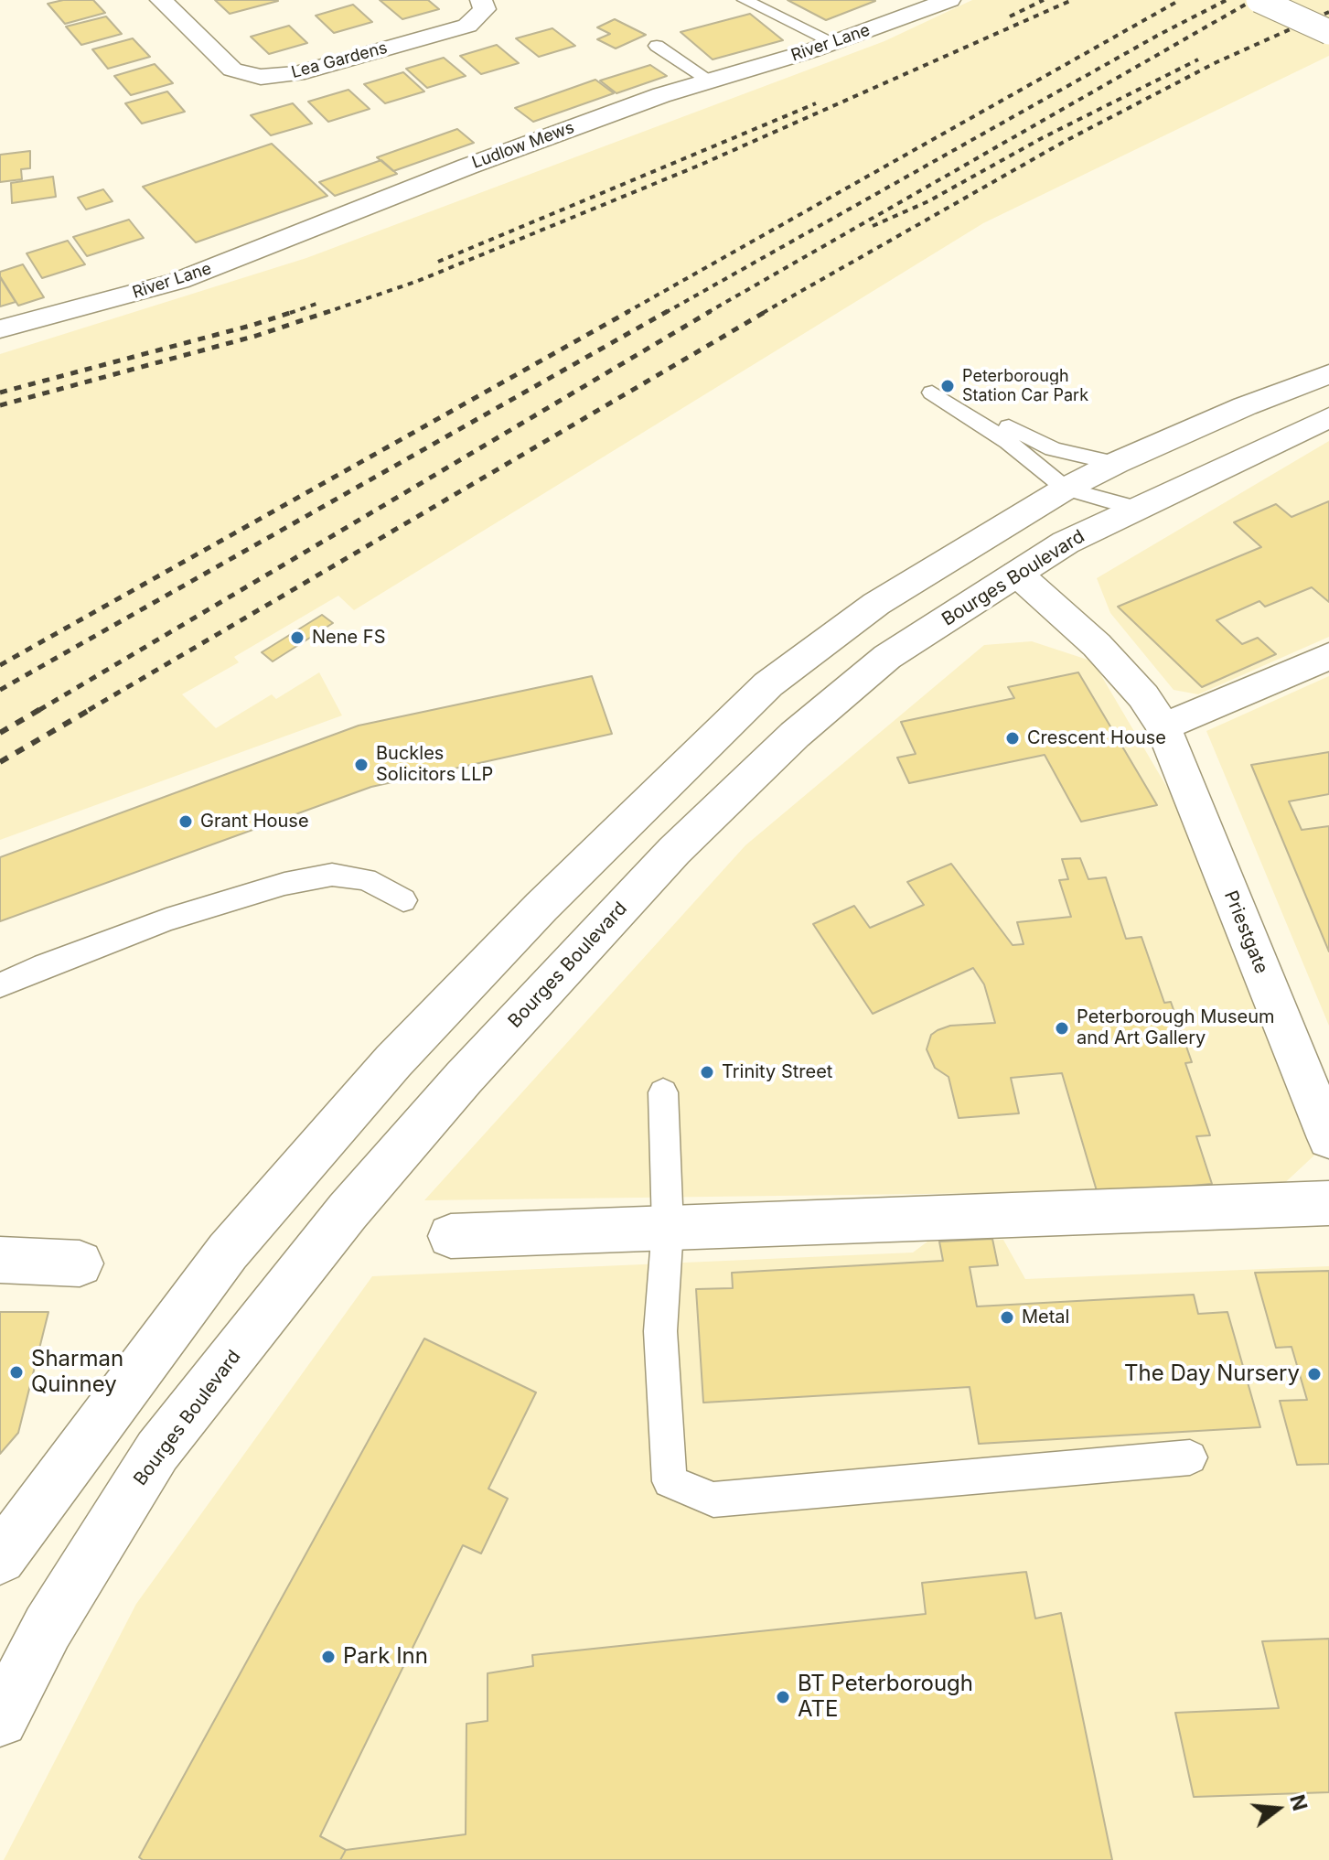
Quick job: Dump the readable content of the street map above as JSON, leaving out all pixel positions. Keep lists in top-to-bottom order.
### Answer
{
  "streets": {
    "street": [
      "River Lane",
      "Lea Gardens",
      "Ludlow Mews",
      "Bourges Boulevard",
      "Priestgate"
    ]
  },
  "crossings": [
    ["River Lane", "Ludlow Mews"],
    ["Bourges Boulevard", "Priestgate"]
  ],
  "places": [
    "Peterborough Station Car Park",
    "Nene FS",
    "Crescent House",
    "Buckles Solicitors LLP",
    "Grant House",
    "Peterborough Museum and Art Gallery",
    "Trinity Street",
    "Metal",
    "Sharman Quinney",
    "The Day Nursery",
    "Park Inn",
    "BT Peterborough ATE"
  ],
  "north": "right"
}
